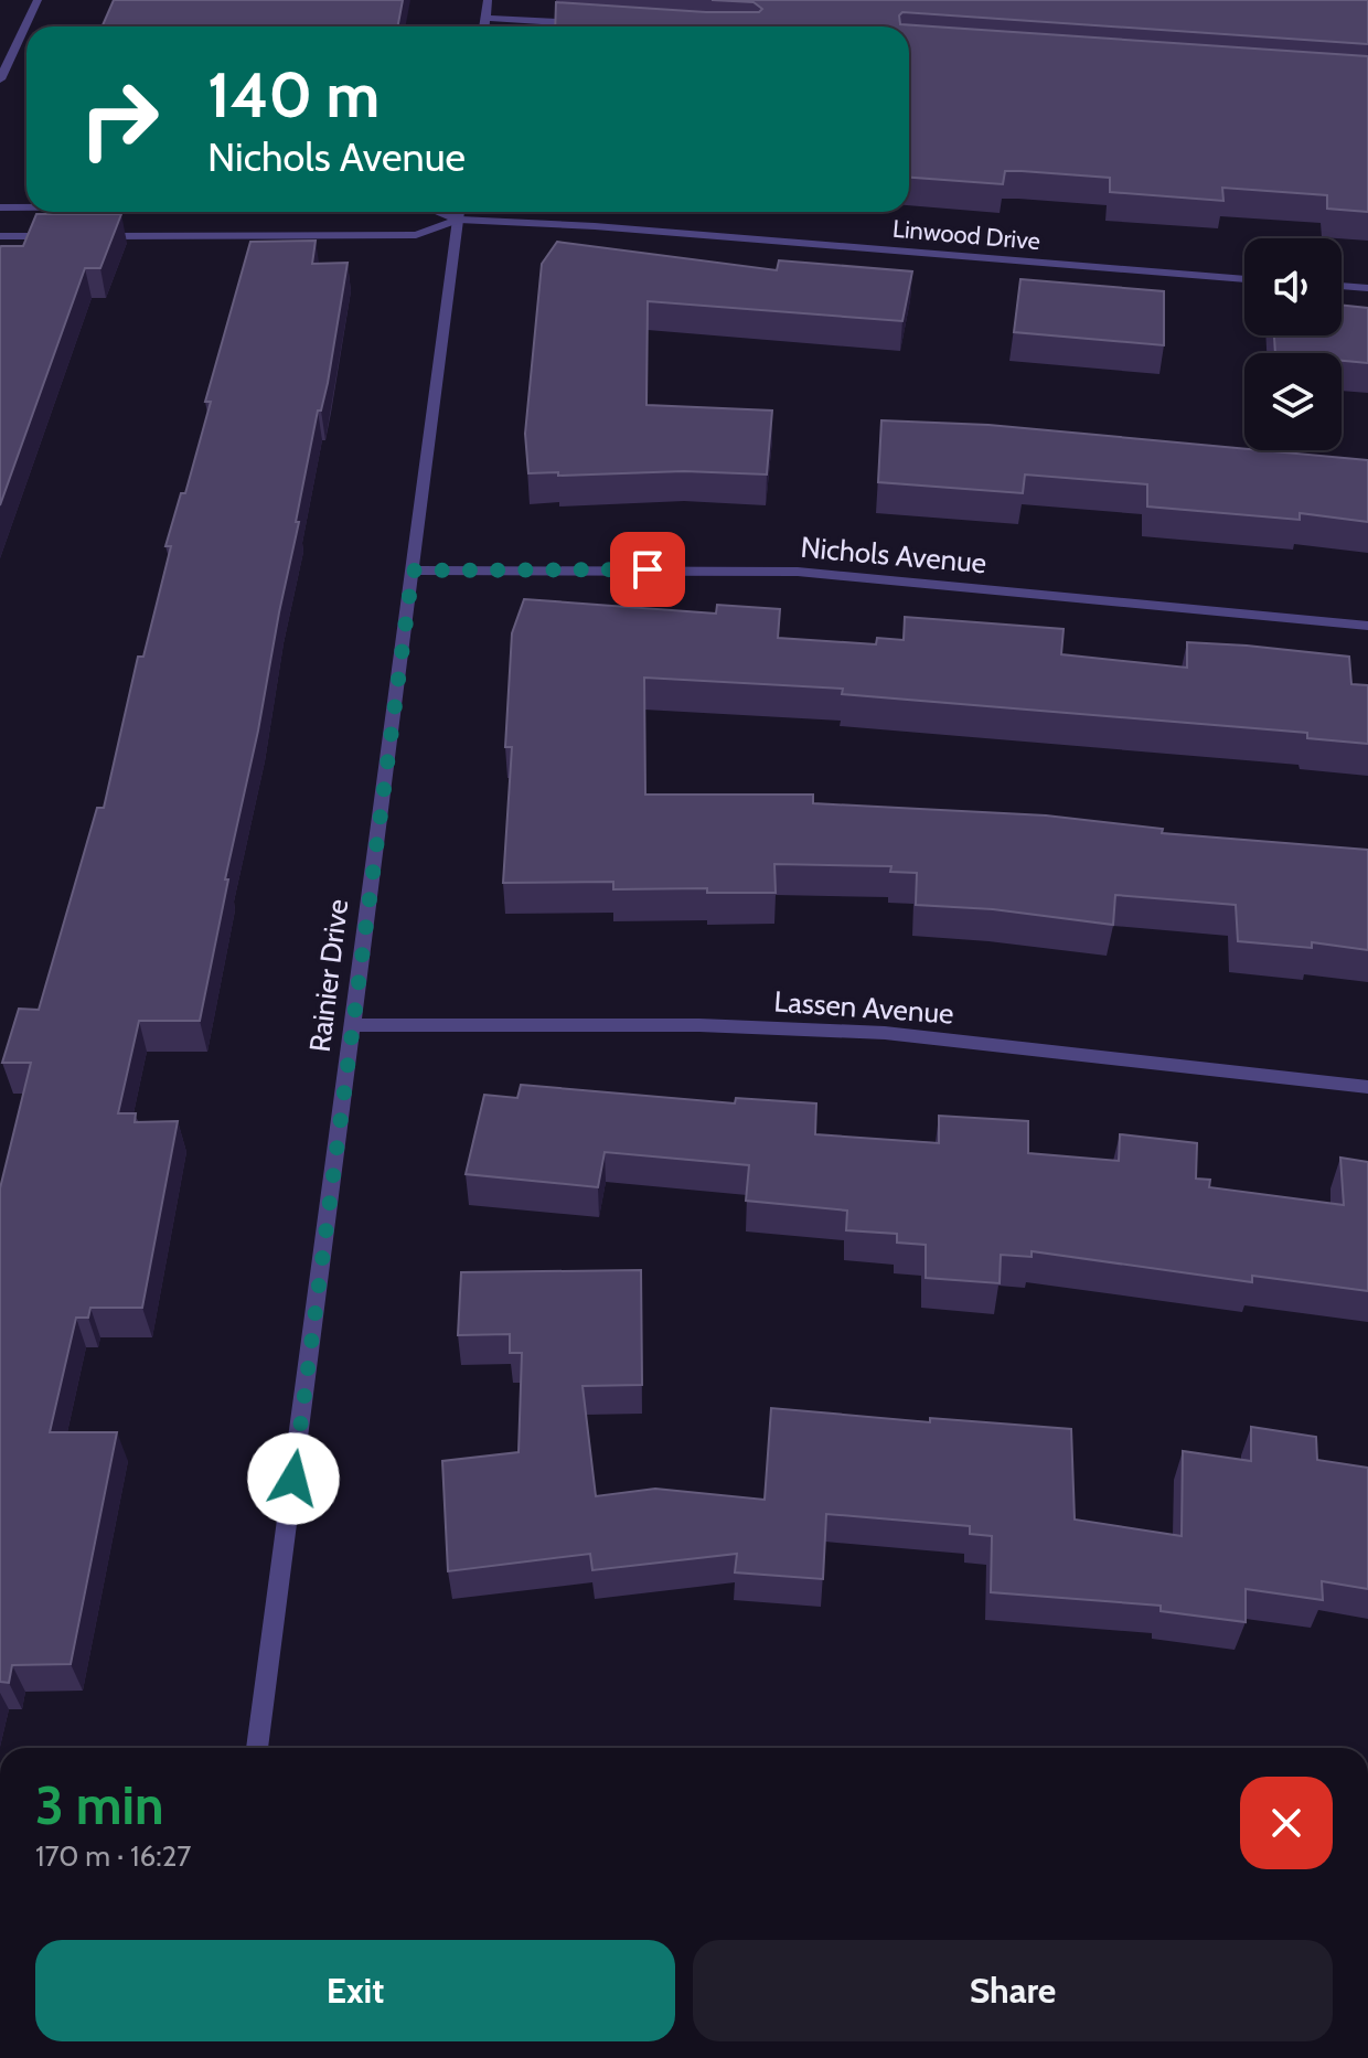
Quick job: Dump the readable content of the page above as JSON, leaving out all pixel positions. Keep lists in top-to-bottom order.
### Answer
{
  "streets": {
    "street": [
      "Linwood Drive",
      "Nichols Avenue",
      "Rainier Drive",
      "Lassen Avenue"
    ]
  },
  "crossings": [
    ["Linwood Drive", "Rainier Drive"],
    ["Nichols Avenue", "Rainier Drive"],
    ["Rainier Drive", "Lassen Avenue"]
  ],
  "page": {
    "turn": ["140 m", "Nichols Avenue"],
    "heading": ["3 min", "170 m · 16:27"],
    "buttons": ["Exit", "Share"]
  }
}
